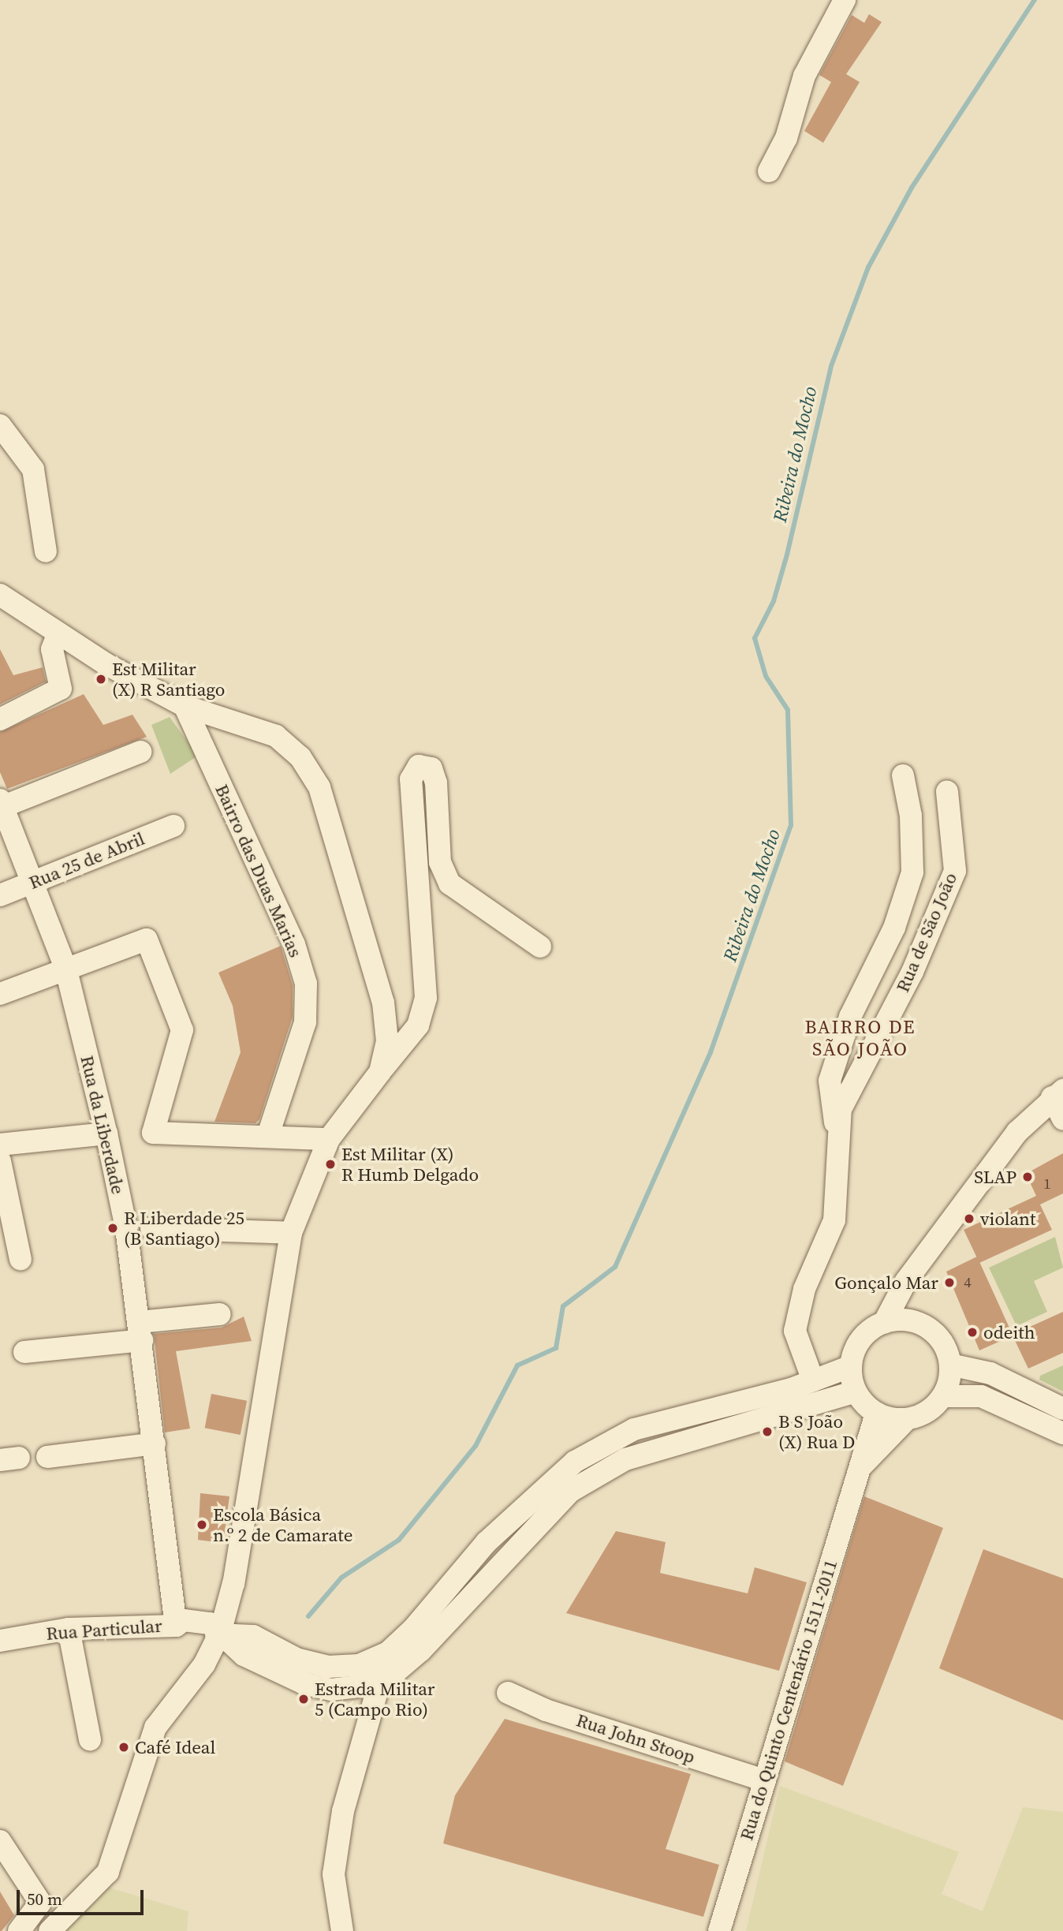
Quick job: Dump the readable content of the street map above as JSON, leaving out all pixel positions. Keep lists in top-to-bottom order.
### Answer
{
  "streets": {
    "street": [
      "Rua 25 de Abril",
      "Bairro das Duas Marias",
      "Rua de São João",
      "Rua da Liberdade",
      "Rua Particular",
      "Rua do Quinto Centenário 1511-2011",
      "Rua John Stoop"
    ]
  },
  "crossings": [
    ["Rua 25 de Abril", "Rua da Liberdade"],
    ["Rua de São João", "Rua Particular"],
    ["Rua da Liberdade", "Rua Particular"],
    ["Rua Particular", "Rua do Quinto Centenário 1511-2011"],
    ["Rua do Quinto Centenário 1511-2011", "Rua John Stoop"]
  ],
  "districts": ["BAIRRO DE SÃO JOÃO"],
  "water": ["Ribeira do Mocho"],
  "places": [
    "Est Militar (X) R Santiago",
    "Est Militar (X) R Humb Delgado",
    "SLAP",
    "violant",
    "R Liberdade 25 (B Santiago)",
    "Gonçalo Mar",
    "odeith",
    "B S João (X) Rua D",
    "Escola Básica n.º 2 de Camarate",
    "Estrada Militar 5 (Campo Rio)",
    "Café Ideal"
  ],
  "house_numbers": ["1", "4"],
  "scale_bar": "50 m"
}
